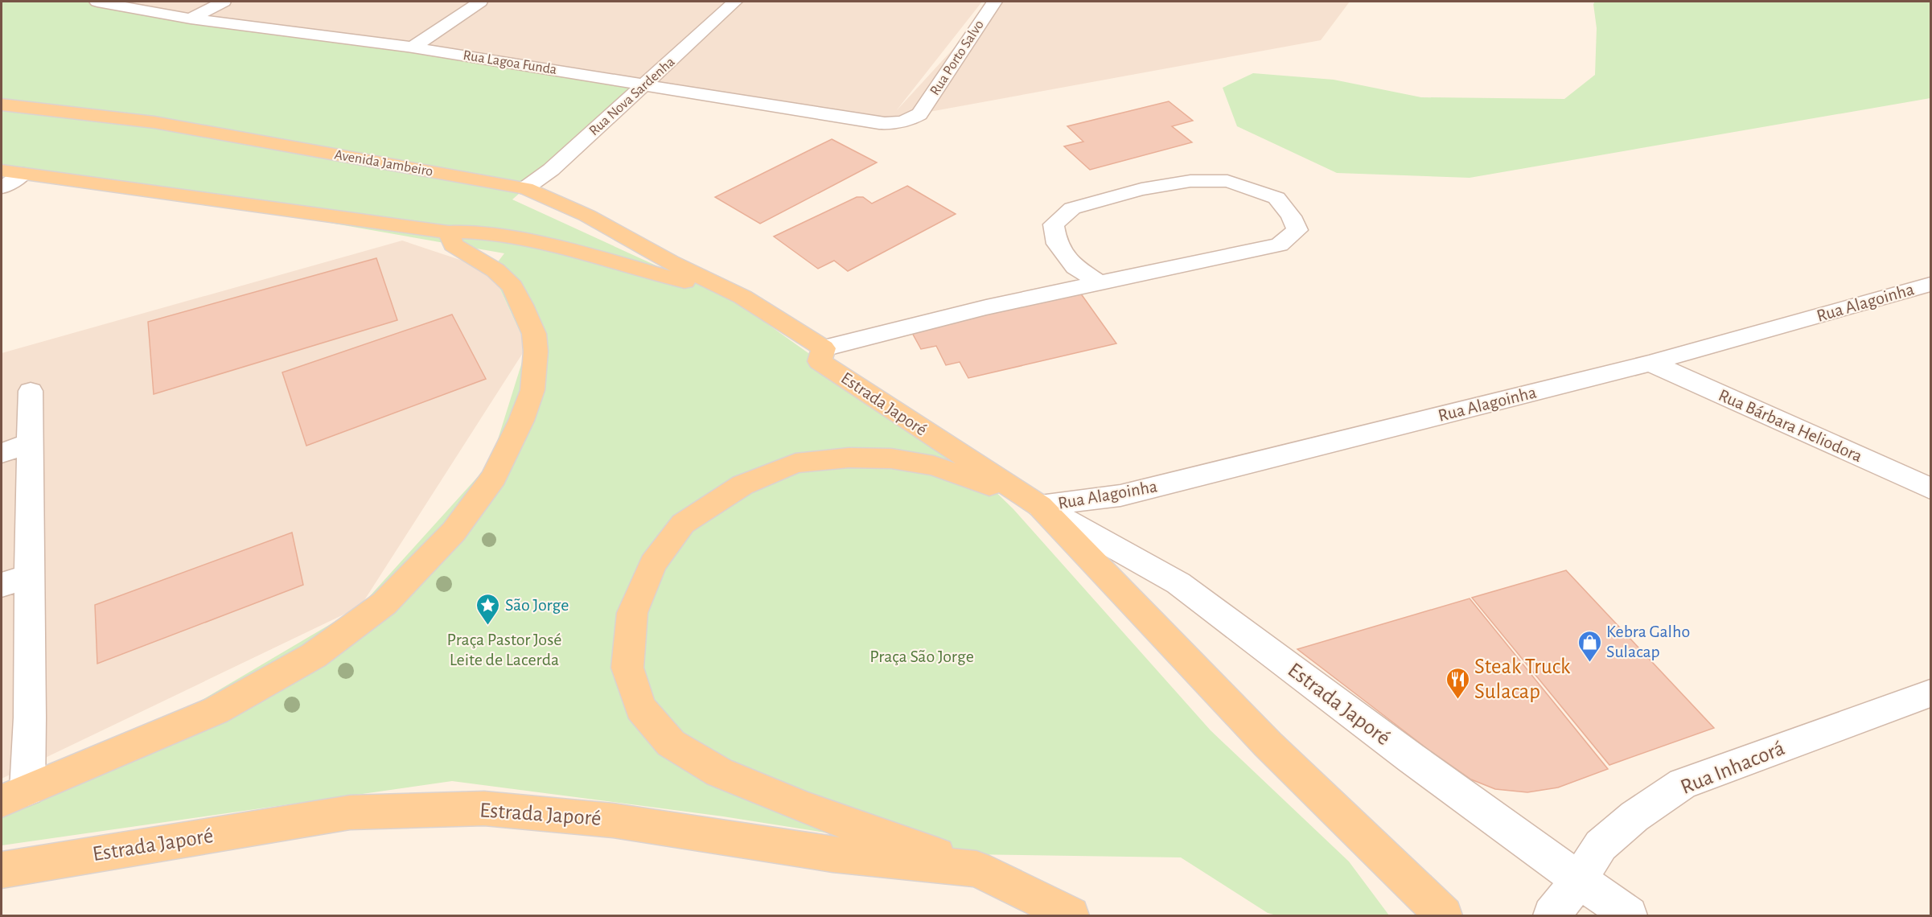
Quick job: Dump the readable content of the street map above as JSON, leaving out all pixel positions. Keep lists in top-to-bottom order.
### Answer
{
  "streets": {
    "main road": ["Avenida Jambeiro", "Estrada Japoré"],
    "street": [
      "Rua Porto Salvo",
      "Rua Lagoa Funda",
      "Rua Nova Sardenha",
      "Rua Alagoinha",
      "Rua Bárbara Heliodora",
      "Rua Inhacorá"
    ]
  },
  "crossings": [
    ["Rua Porto Salvo", "Rua Lagoa Funda"],
    ["Rua Lagoa Funda", "Rua Nova Sardenha"],
    ["Rua Nova Sardenha", "Avenida Jambeiro"],
    ["Rua Alagoinha", "Estrada Japoré"],
    ["Rua Alagoinha", "Rua Bárbara Heliodora"],
    ["Estrada Japoré", "Rua Inhacorá"]
  ],
  "parks": ["Praça Pastor José Leite de Lacerda", "Praça São Jorge"],
  "places": {
    "place": ["São Jorge"],
    "shop": ["Kebra Galho Sulacap"],
    "restaurant": ["Steak Truck Sulacap"]
  }
}
